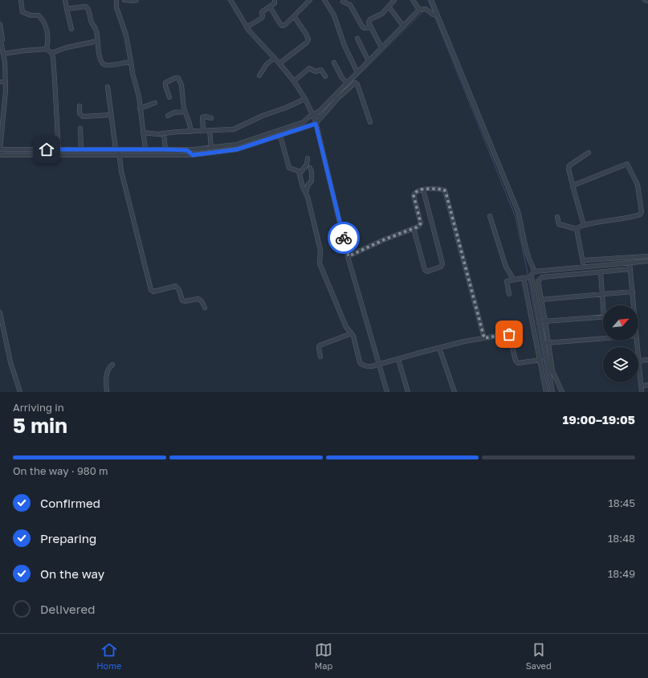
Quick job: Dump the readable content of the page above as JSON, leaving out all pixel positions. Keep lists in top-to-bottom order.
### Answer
{
  "north": "top right",
  "page": {
    "heading": ["5 min", "Arriving in", "19:00–19:05"],
    "bar": "On the way · 980 m",
    "list": [
      ["Confirmed", "18:45"],
      ["Preparing", "18:48"],
      ["On the way", "18:49"],
      "Delivered"
    ],
    "tabs": ["Home", "Map", "Saved"]
  }
}
